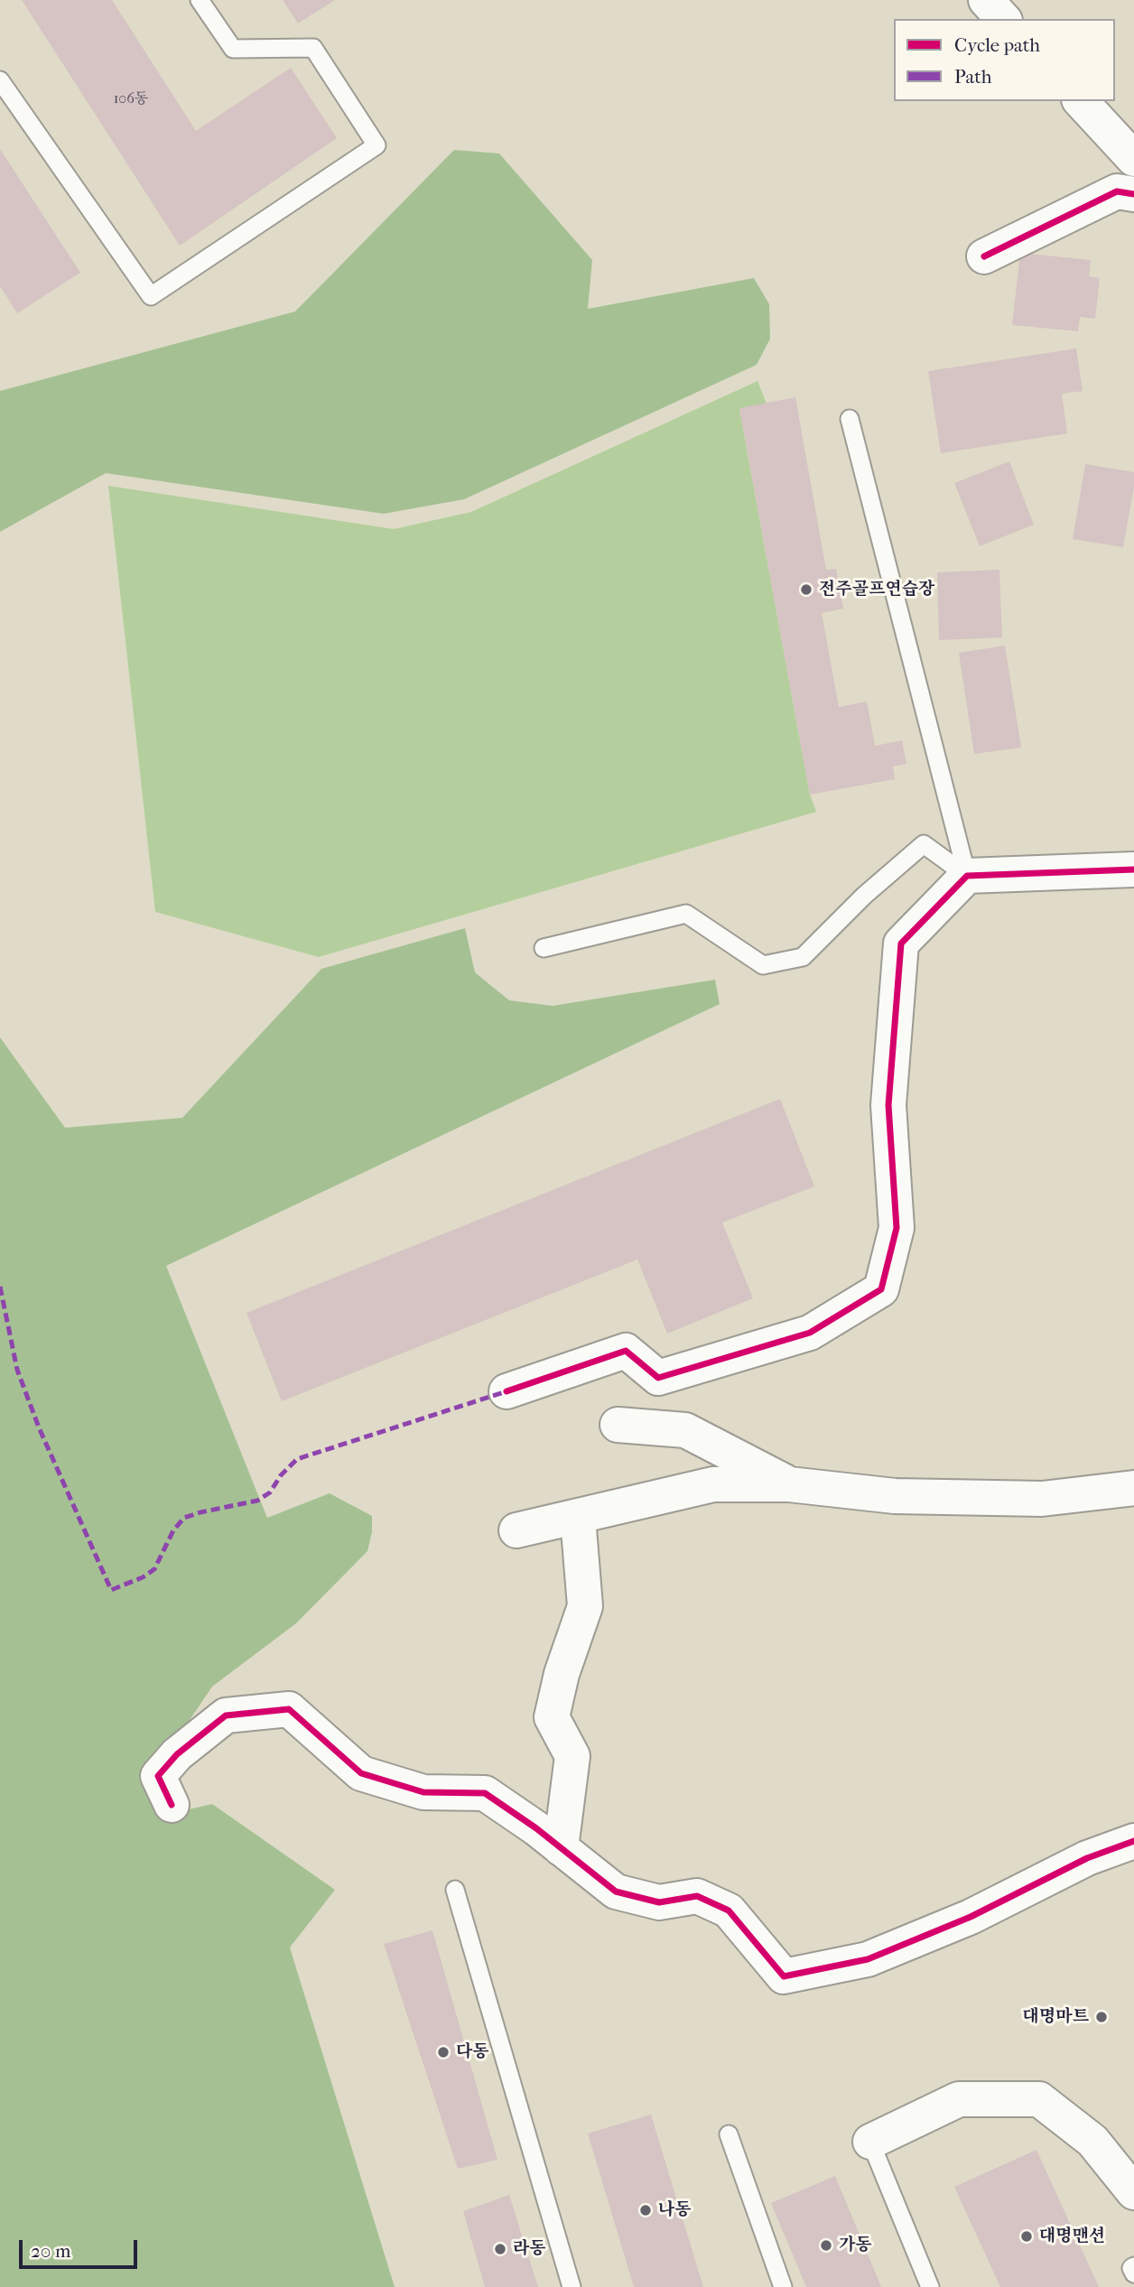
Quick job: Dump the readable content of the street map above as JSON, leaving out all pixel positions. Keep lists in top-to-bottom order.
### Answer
{
  "places": [
    "전주골프연습장",
    "대명마트",
    "다동",
    "나동",
    "대명맨션",
    "가동",
    "라동"
  ],
  "house_numbers": ["106동"],
  "legend": ["Cycle path", "Path"],
  "scale_bar": "20 m"
}
